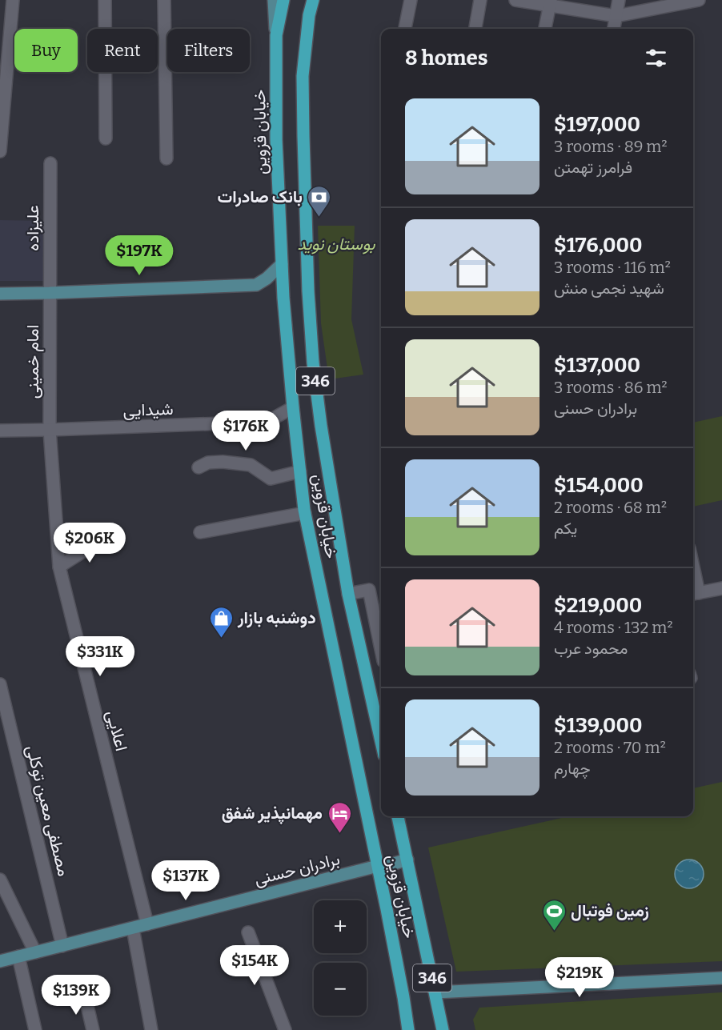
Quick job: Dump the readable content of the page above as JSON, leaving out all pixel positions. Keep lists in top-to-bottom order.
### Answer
{
  "streets": {
    "main road": ["خیابان قزوین", "346", "برادران حسنی"],
    "street": [
      "علیزاده",
      "امام خمینی",
      "شیدایی",
      "اعلایی",
      "مصطفی معین توکلی"
    ]
  },
  "crossings": [
    ["خیابان قزوین", "شیدایی"],
    ["خیابان قزوین", "برادران حسنی"],
    ["علیزاده", "امام خمینی"],
    ["امام خمینی", "شیدایی"],
    ["امام خمینی", "اعلایی"],
    ["شیدایی", "اعلایی"],
    ["اعلایی", "برادران حسنی"],
    ["مصطفی معین توکلی", "برادران حسنی"]
  ],
  "parks": ["بوستان نوید"],
  "places": {
    "bank": ["بانک صادرات"],
    "shop": ["دوشنبه بازار"],
    "hotel": ["مهمانپذیر شفق"],
    "sports": ["زمین فوتبال"]
  },
  "page": {
    "chip": ["Buy", "Rent", "Filters"],
    "heading": "8 homes",
    "list": [
      {
        "name": "$197,000",
        "note": "3 rooms · 89 m² · فرامرز تهمتن"
      },
      {
        "name": "$176,000",
        "note": "3 rooms · 116 m² · شهید نجمی منش"
      },
      {
        "name": "$137,000",
        "note": "3 rooms · 86 m² · برادران حسنی"
      },
      {
        "name": "$154,000",
        "note": "2 rooms · 68 m² · یکم"
      },
      {
        "name": "$219,000",
        "note": "4 rooms · 132 m² · محمود عرب"
      },
      {
        "name": "$139,000",
        "note": "2 rooms · 70 m² · چهارم"
      }
    ],
    "price": [
      "$197K",
      "$176K",
      "$206K",
      "$331K",
      "$137K",
      "$154K",
      "$219K",
      "$139K"
    ],
    "map_buttons": ["+", "−"]
  }
}
